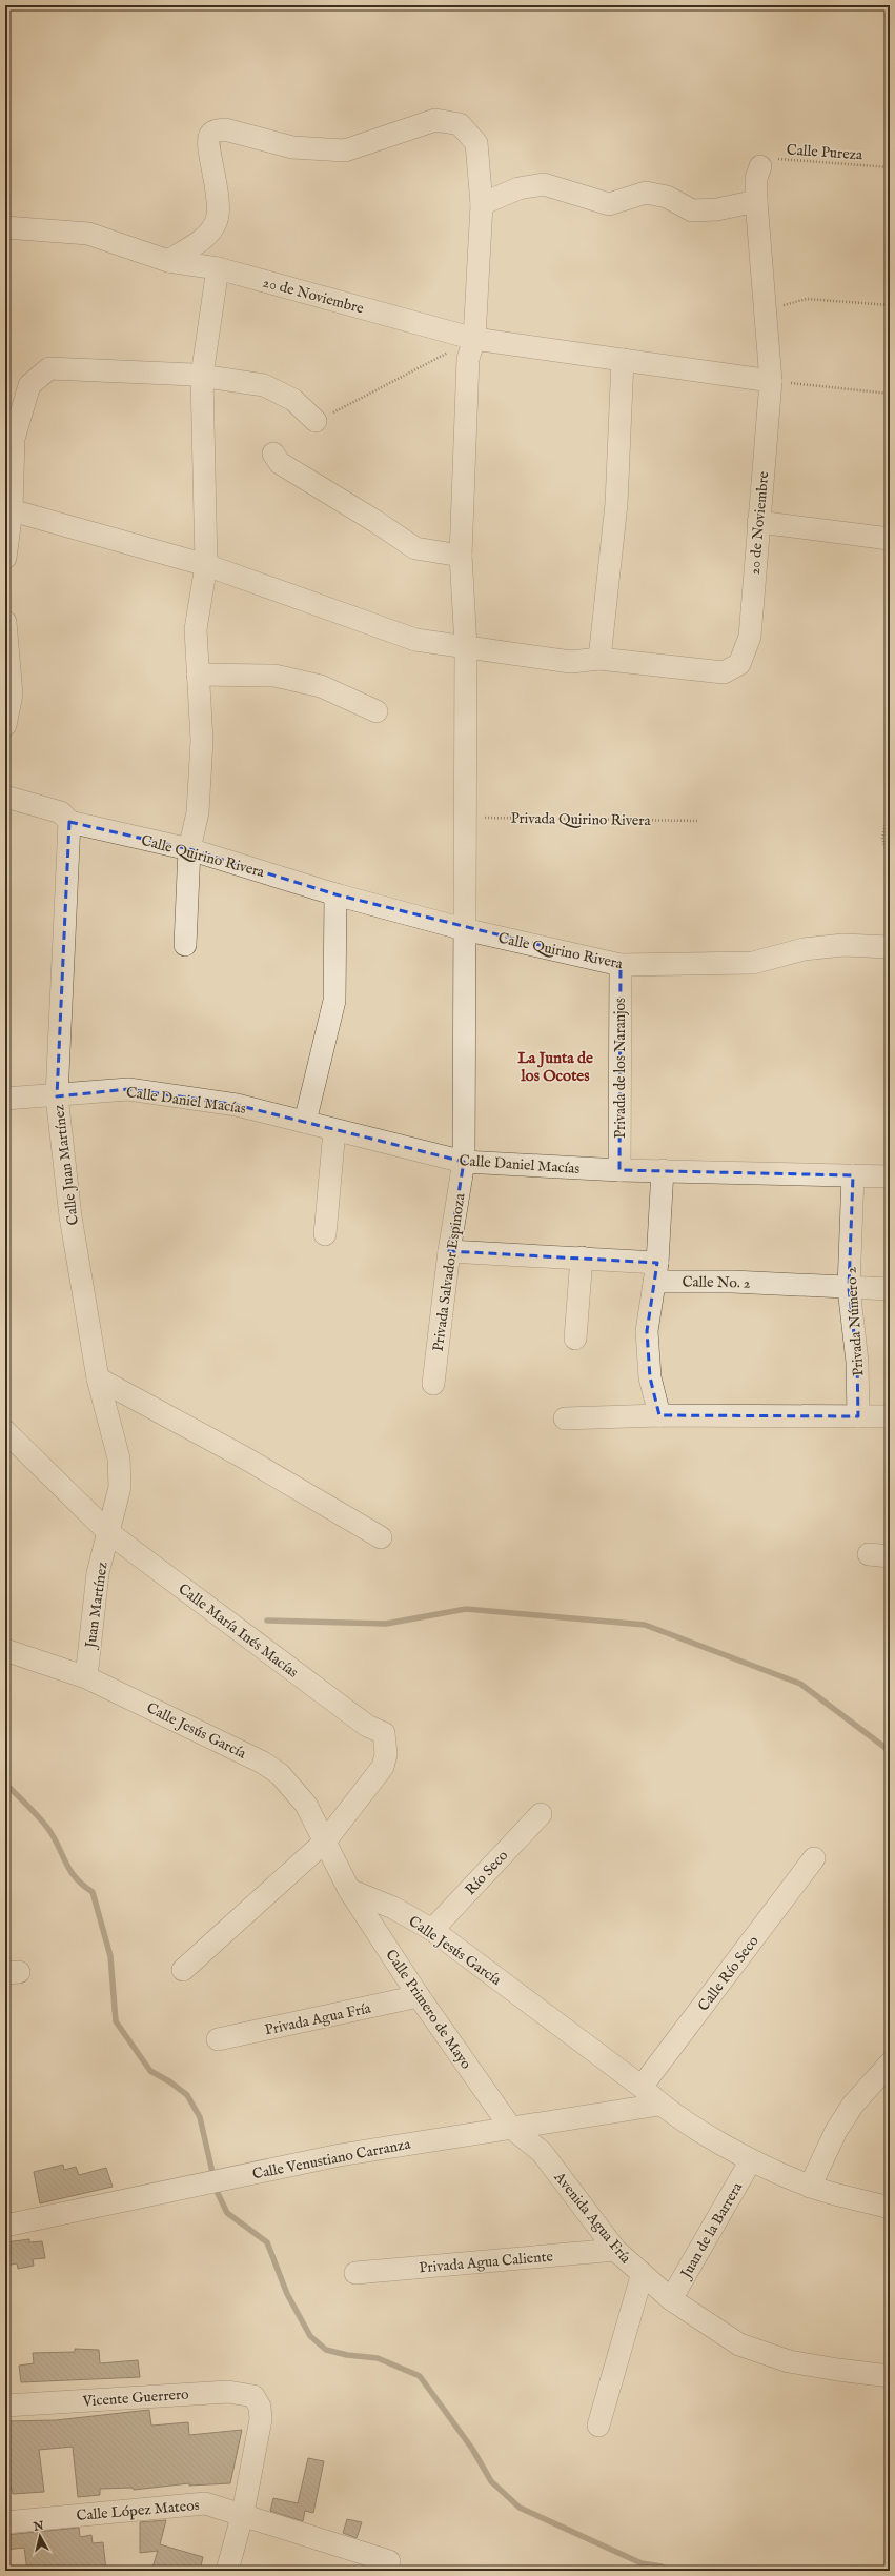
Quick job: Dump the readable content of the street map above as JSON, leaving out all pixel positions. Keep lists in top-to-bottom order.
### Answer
{
  "streets": {
    "street": [
      "20 de Noviembre",
      "Calle Quirino Rivera",
      "Privada de los Naranjos",
      "Calle Daniel Macías",
      "Calle Juan Martínez",
      "Privada Salvador Espinoza",
      "Calle No. 2",
      "Privada Número 2",
      "Juan Martínez",
      "Calle María Inés Macías",
      "Calle Jesús García",
      "Río Seco",
      "Calle Río Seco",
      "Calle Primero de Mayo",
      "Privada Agua Fría",
      "Calle Venustiano Carranza",
      "Avenida Agua Fría",
      "Juan de la Barrera",
      "Privada Agua Caliente",
      "Vicente Guerrero",
      "Calle López Mateos"
    ],
    "path": ["Calle Pureza", "Privada Quirino Rivera"]
  },
  "crossings": [
    ["Calle Pureza", "20 de Noviembre"],
    ["20 de Noviembre", "Privada Salvador Espinoza"],
    ["Privada Quirino Rivera", "Privada Salvador Espinoza"],
    ["Calle Quirino Rivera", "Privada de los Naranjos"],
    ["Calle Quirino Rivera", "Calle Juan Martínez"],
    ["Calle Quirino Rivera", "Privada Salvador Espinoza"],
    ["Privada de los Naranjos", "Calle Daniel Macías"],
    ["Calle Daniel Macías", "Calle Juan Martínez"],
    ["Calle Daniel Macías", "Privada Salvador Espinoza"],
    ["Calle Daniel Macías", "Privada Número 2"],
    ["Calle Juan Martínez", "Juan Martínez"],
    ["Calle Juan Martínez", "Calle María Inés Macías"],
    ["Privada Salvador Espinoza", "Calle No. 2"],
    ["Calle No. 2", "Privada Número 2"],
    ["Juan Martínez", "Calle María Inés Macías"],
    ["Juan Martínez", "Calle Jesús García"],
    ["Calle María Inés Macías", "Calle Jesús García"],
    ["Calle Jesús García", "Río Seco"],
    ["Calle Jesús García", "Calle Río Seco"],
    ["Calle Jesús García", "Calle Primero de Mayo"],
    ["Calle Jesús García", "Calle Venustiano Carranza"],
    ["Calle Jesús García", "Juan de la Barrera"],
    ["Calle Primero de Mayo", "Privada Agua Fría"],
    ["Calle Primero de Mayo", "Calle Venustiano Carranza"],
    ["Calle Primero de Mayo", "Avenida Agua Fría"],
    ["Calle Venustiano Carranza", "Avenida Agua Fría"],
    ["Avenida Agua Fría", "Juan de la Barrera"],
    ["Avenida Agua Fría", "Privada Agua Caliente"],
    ["Vicente Guerrero", "Calle López Mateos"]
  ],
  "districts": ["La Junta de los Ocotes"],
  "north": "top"
}
